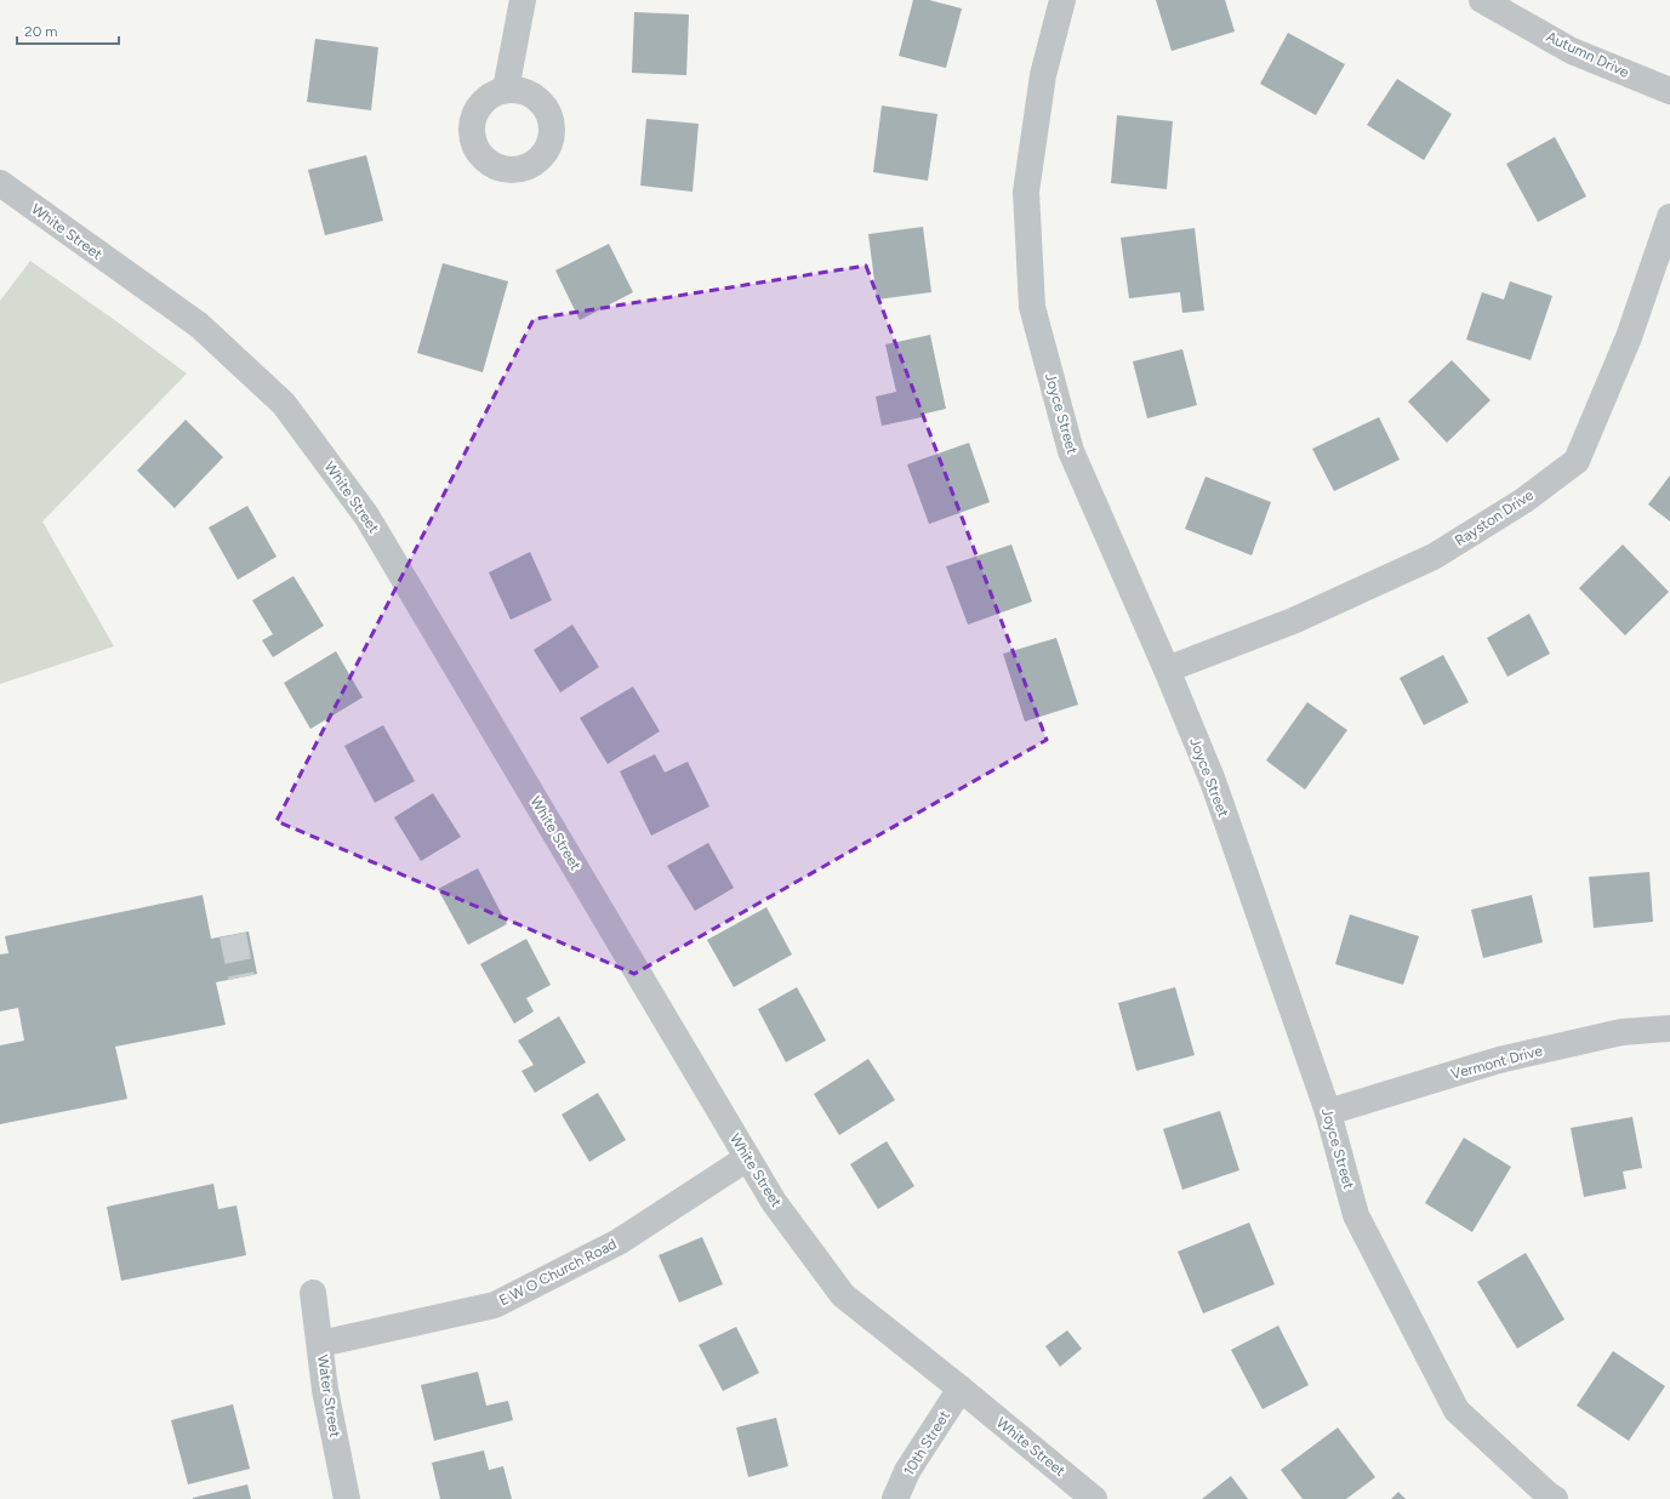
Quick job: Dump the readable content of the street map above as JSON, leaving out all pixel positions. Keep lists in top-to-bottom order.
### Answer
{
  "streets": {
    "street": [
      "Autumn Drive",
      "White Street",
      "Joyce Street",
      "Rayston Drive",
      "Vermont Drive",
      "E W O Church Road",
      "Water Street",
      "10th Street"
    ]
  },
  "crossings": [
    ["White Street", "E W O Church Road"],
    ["White Street", "10th Street"],
    ["Joyce Street", "Rayston Drive"],
    ["Joyce Street", "Vermont Drive"],
    ["E W O Church Road", "Water Street"]
  ],
  "scale_bar": "20 m"
}
